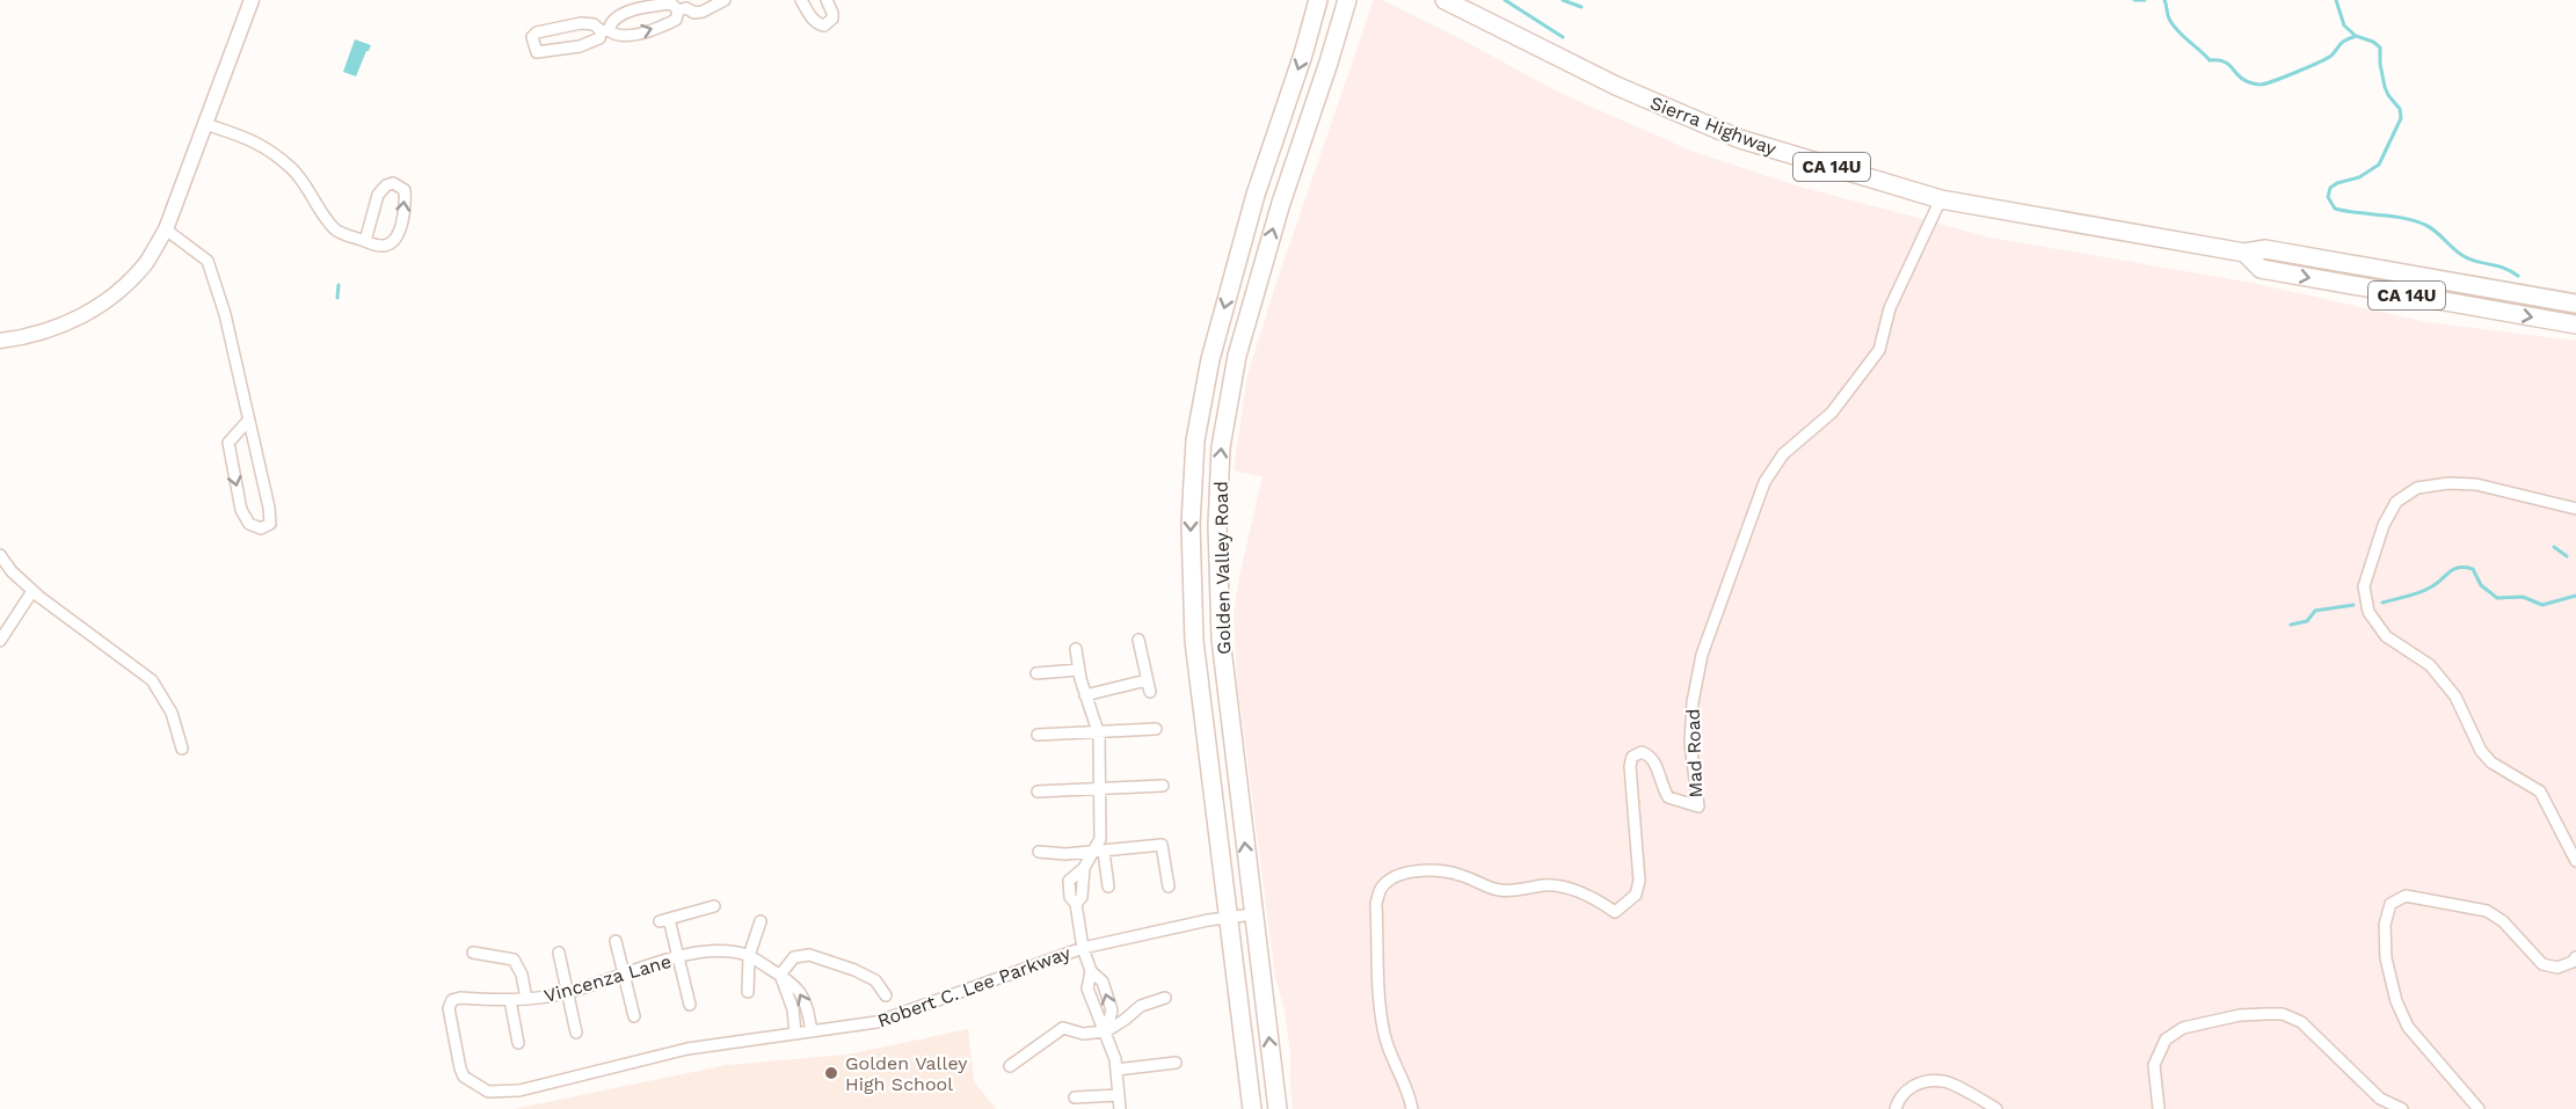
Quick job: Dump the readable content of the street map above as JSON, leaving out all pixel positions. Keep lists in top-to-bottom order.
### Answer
{
  "streets": {
    "main road": ["Sierra Highway", "CA 14U", "Golden Valley Road"],
    "street": ["Mad Road", "Vincenza Lane", "Robert C. Lee Parkway"]
  },
  "crossings": [
    ["Sierra Highway", "Mad Road"],
    ["Golden Valley Road", "Robert C. Lee Parkway"],
    ["Vincenza Lane", "Robert C. Lee Parkway"]
  ],
  "places": ["Golden Valley High School"]
}
